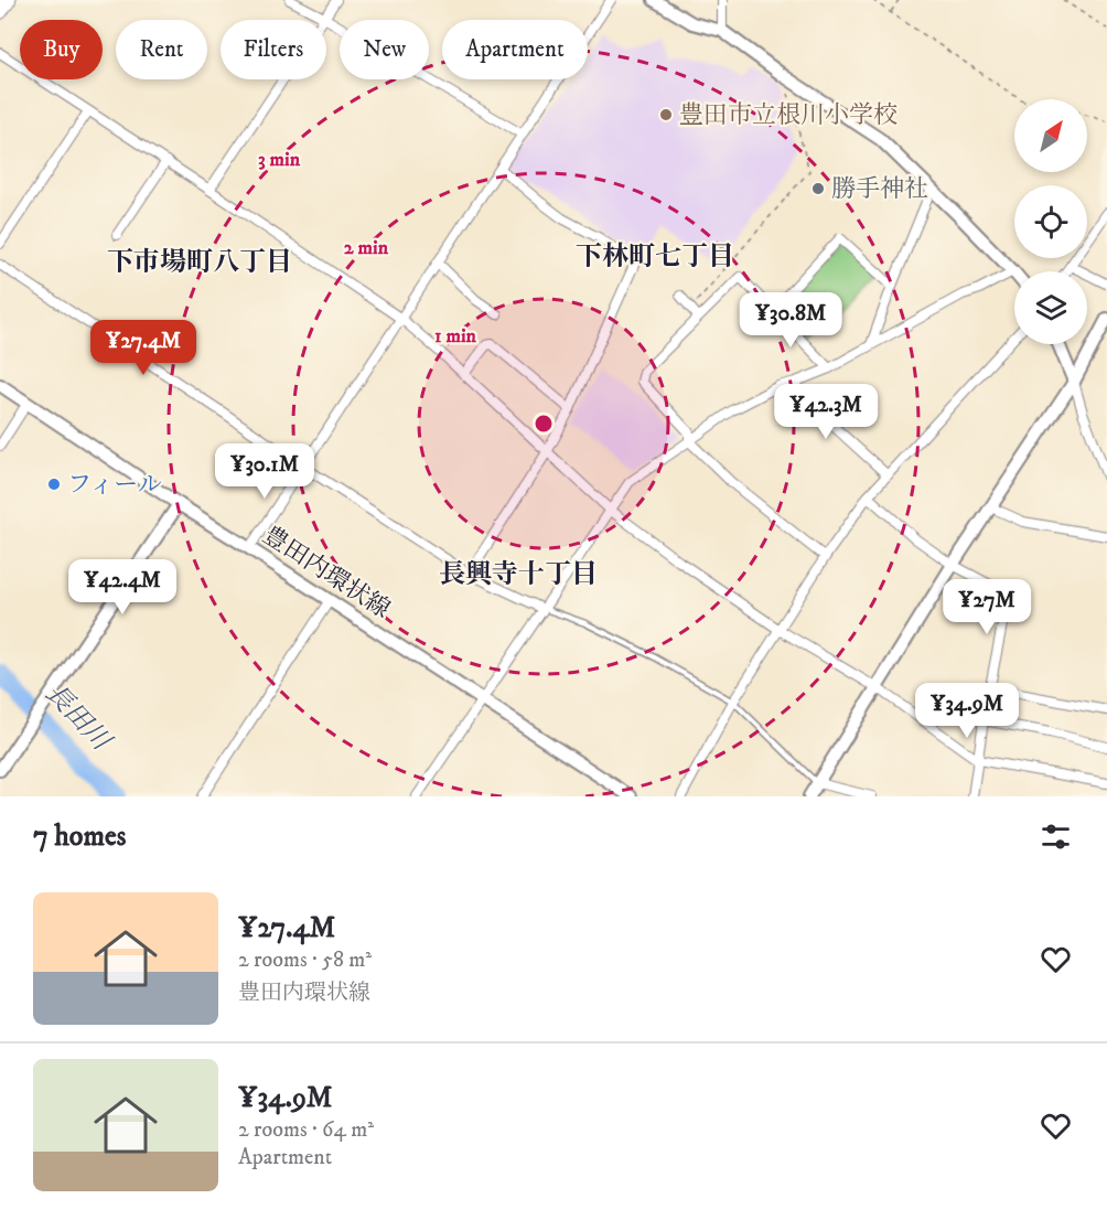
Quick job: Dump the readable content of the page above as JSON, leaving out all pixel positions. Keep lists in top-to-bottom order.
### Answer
{
  "streets": {
    "street": ["豊田内環状線"]
  },
  "districts": ["下林町七丁目", "下市場町八丁目", "長興寺十丁目"],
  "water": ["長田川"],
  "places": ["豊田市立根川小学校", "勝手神社", "フィール"],
  "north": "top right",
  "page": {
    "chip": [
      "Buy",
      "Rent",
      "Filters",
      "New",
      "Apartment"
    ],
    "price": [
      "¥30.8M",
      "¥27.4M",
      "¥42.3M",
      "¥30.1M",
      "¥42.4M",
      "¥27M",
      "¥34.9M"
    ],
    "heading": "7 homes",
    "list": [
      {
        "name": "¥27.4M",
        "note": "2 rooms · 58 m² · 豊田内環状線"
      },
      {
        "name": "¥34.9M",
        "note": "2 rooms · 64 m² · Apartment"
      }
    ]
  },
  "rings": ["3 min", "2 min", "1 min"]
}
